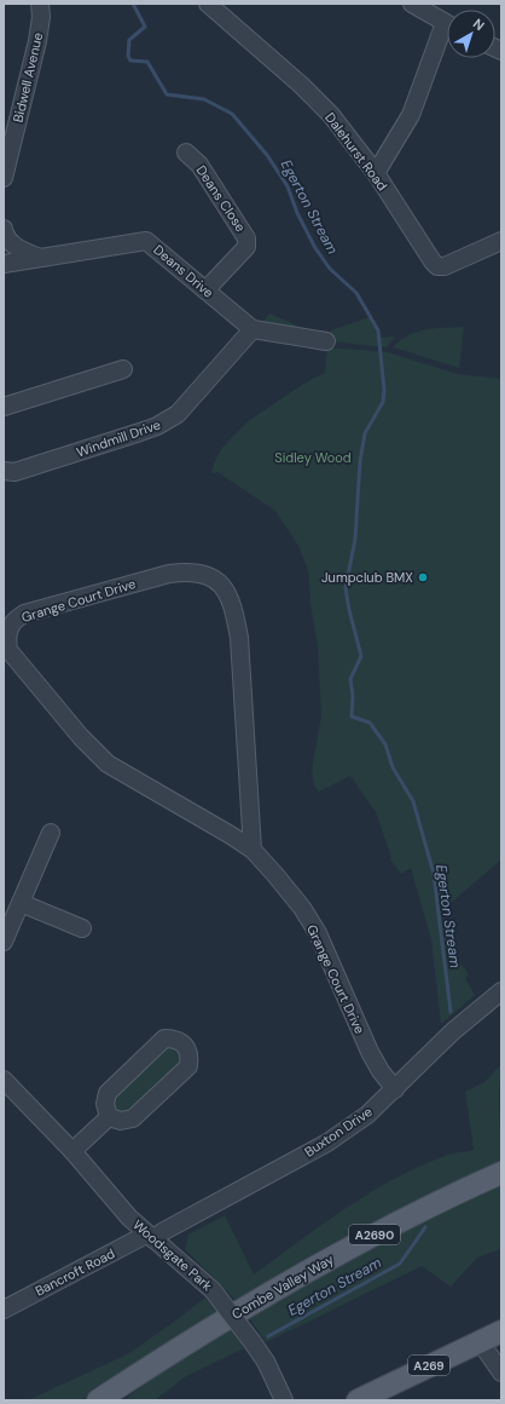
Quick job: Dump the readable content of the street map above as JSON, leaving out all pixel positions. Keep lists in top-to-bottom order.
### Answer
{
  "streets": {
    "main road": ["A2690", "Combe Valley Way", "A269"],
    "street": [
      "Bidwell Avenue",
      "Dalehurst Road",
      "Deans Close",
      "Deans Drive",
      "Windmill Drive",
      "Grange Court Drive",
      "Buxton Drive",
      "Woodsgate Park",
      "Bancroft Road"
    ]
  },
  "crossings": [
    ["Deans Close", "Deans Drive"],
    ["Deans Drive", "Windmill Drive"],
    ["Grange Court Drive", "Buxton Drive"],
    ["Buxton Drive", "Woodsgate Park"],
    ["Buxton Drive", "Bancroft Road"],
    ["Woodsgate Park", "Bancroft Road"]
  ],
  "water": ["Egerton Stream"],
  "parks": ["Sidley Wood"],
  "places": ["Jumpclub BMX"],
  "north": "top right"
}
